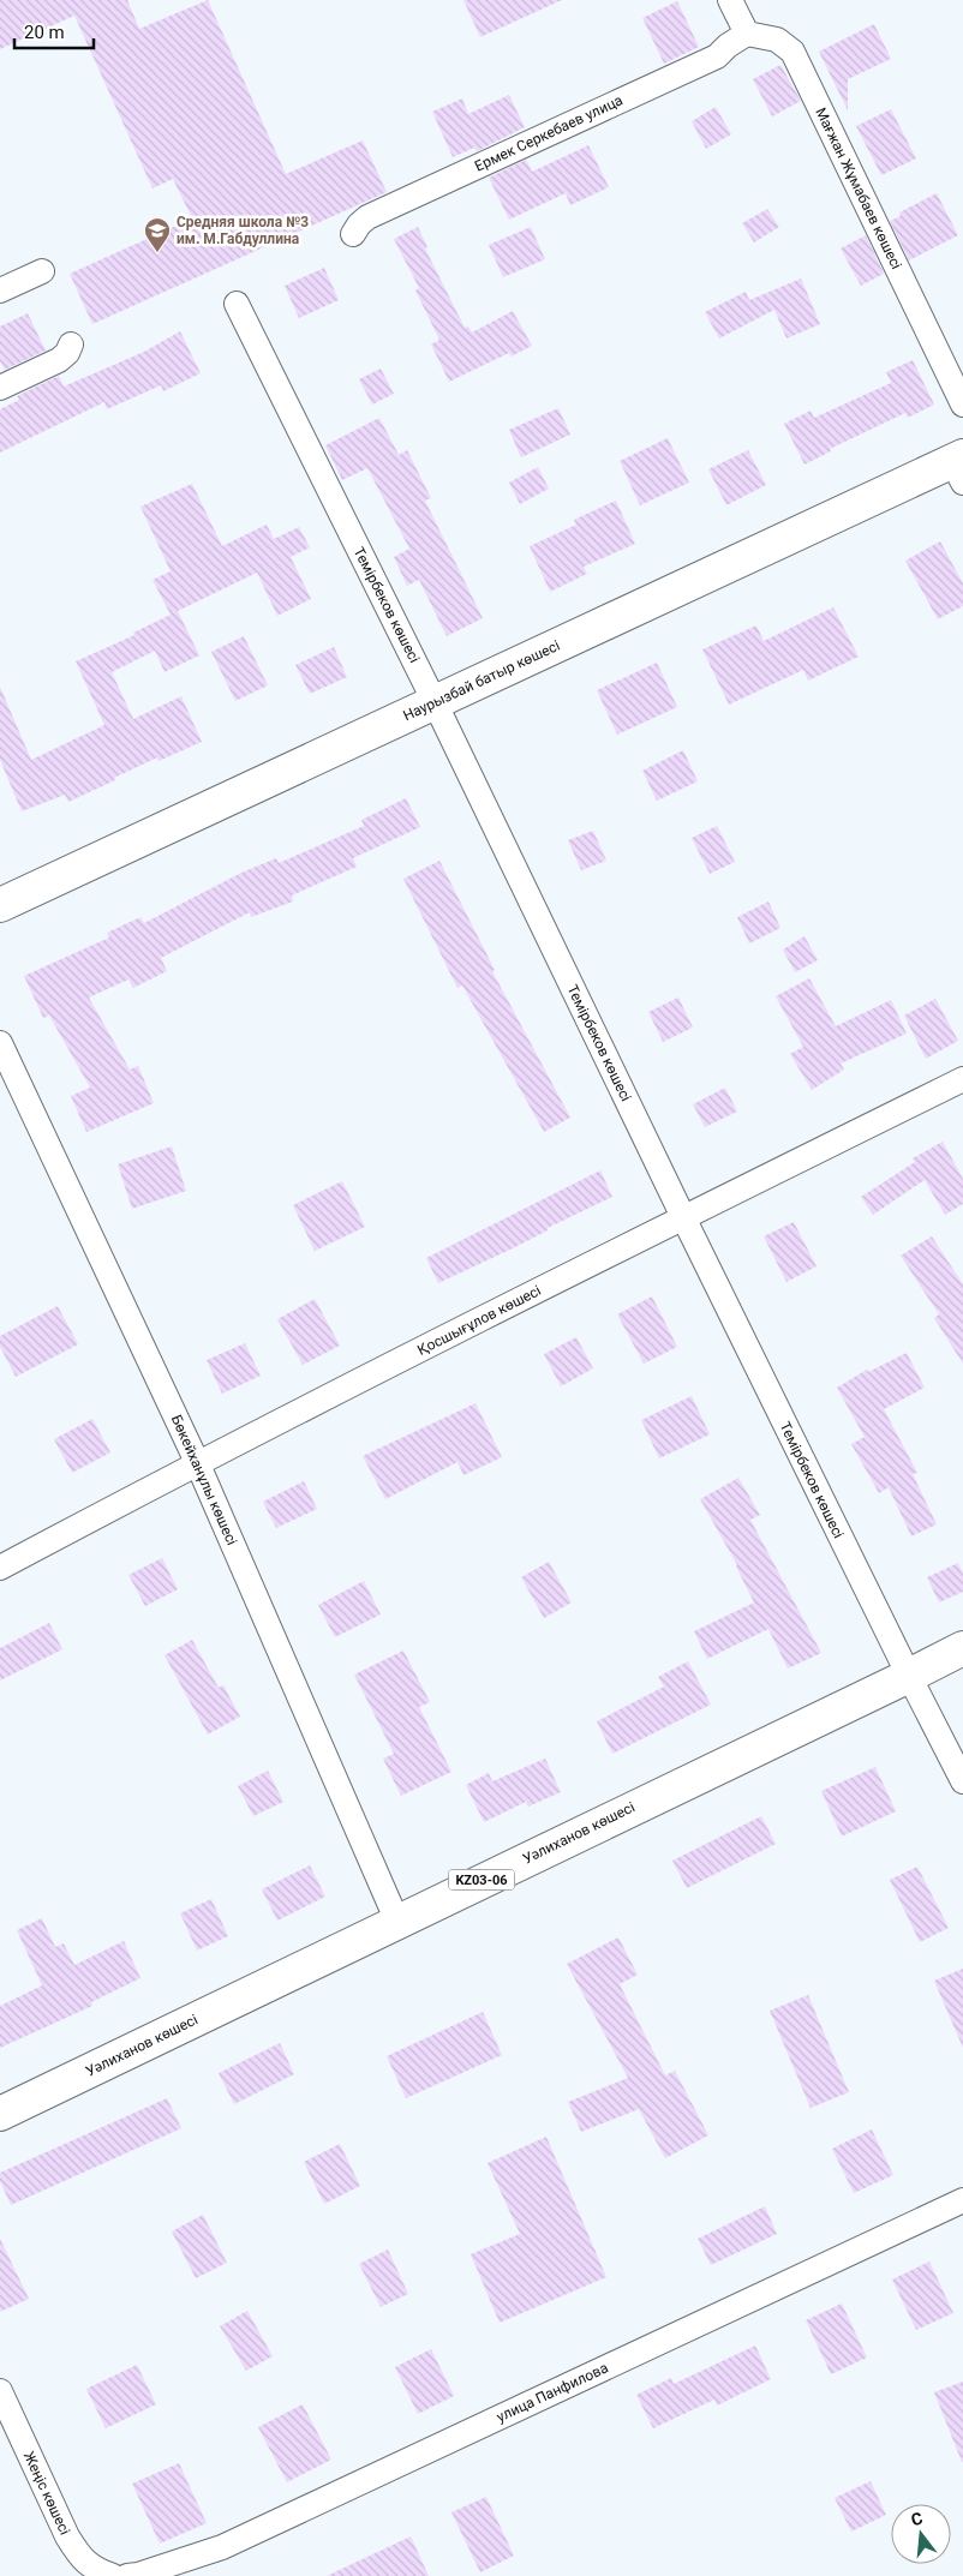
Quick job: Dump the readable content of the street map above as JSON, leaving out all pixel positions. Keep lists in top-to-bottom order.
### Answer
{
  "streets": {
    "main road": ["Наурызбай батыр көшесі", "Уәлиханов көшесі", "KZ03-06"],
    "street": [
      "Ермек Серкебаев улица",
      "Мағжан Жұмабаев көшесі",
      "Темірбеков көшесі",
      "Қосшығұлов көшесі",
      "Бөкейханұлы көшесі",
      "улица Панфилова",
      "Жеңіс көшесі"
    ]
  },
  "crossings": [
    ["Ермек Серкебаев улица", "Мағжан Жұмабаев көшесі"],
    ["Темірбеков көшесі", "Наурызбай батыр көшесі"],
    ["Темірбеков көшесі", "Қосшығұлов көшесі"],
    ["Темірбеков көшесі", "Уәлиханов көшесі"],
    ["Қосшығұлов көшесі", "Бөкейханұлы көшесі"],
    ["Бөкейханұлы көшесі", "Уәлиханов көшесі"]
  ],
  "places": {
    "school or university": ["Средняя школа №3 им. М.Габдуллина"]
  },
  "scale_bar": "20 m",
  "north": "top"
}
